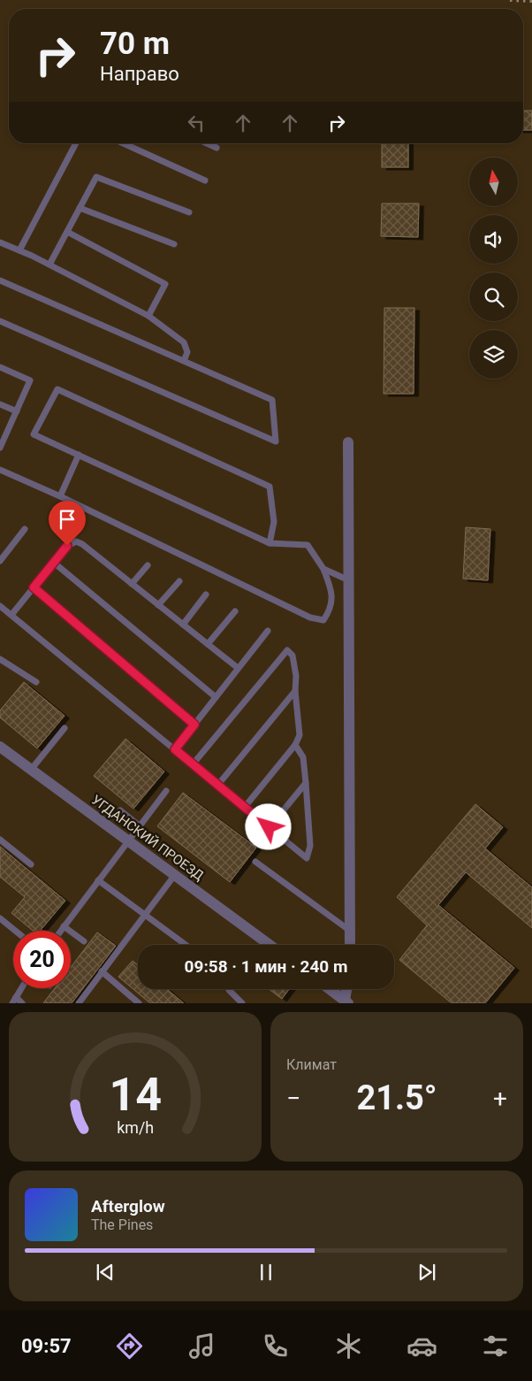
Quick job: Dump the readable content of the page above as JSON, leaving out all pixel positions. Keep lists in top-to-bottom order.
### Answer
{
  "streets": {
    "street": ["УГДАНСКИЙ ПРОЕЗД"]
  },
  "north": "top",
  "page": {
    "turn": ["70 m", "Направо"],
    "limit": "20",
    "trip": "09:58 · 1 мин · 240 m",
    "tile": "Климат",
    "heat": ["−", "21.5°", "+"],
    "song": ["Afterglow", "The Pines"],
    "tabs": "09:57",
    "gauge": ["14", "km/h"]
  }
}
